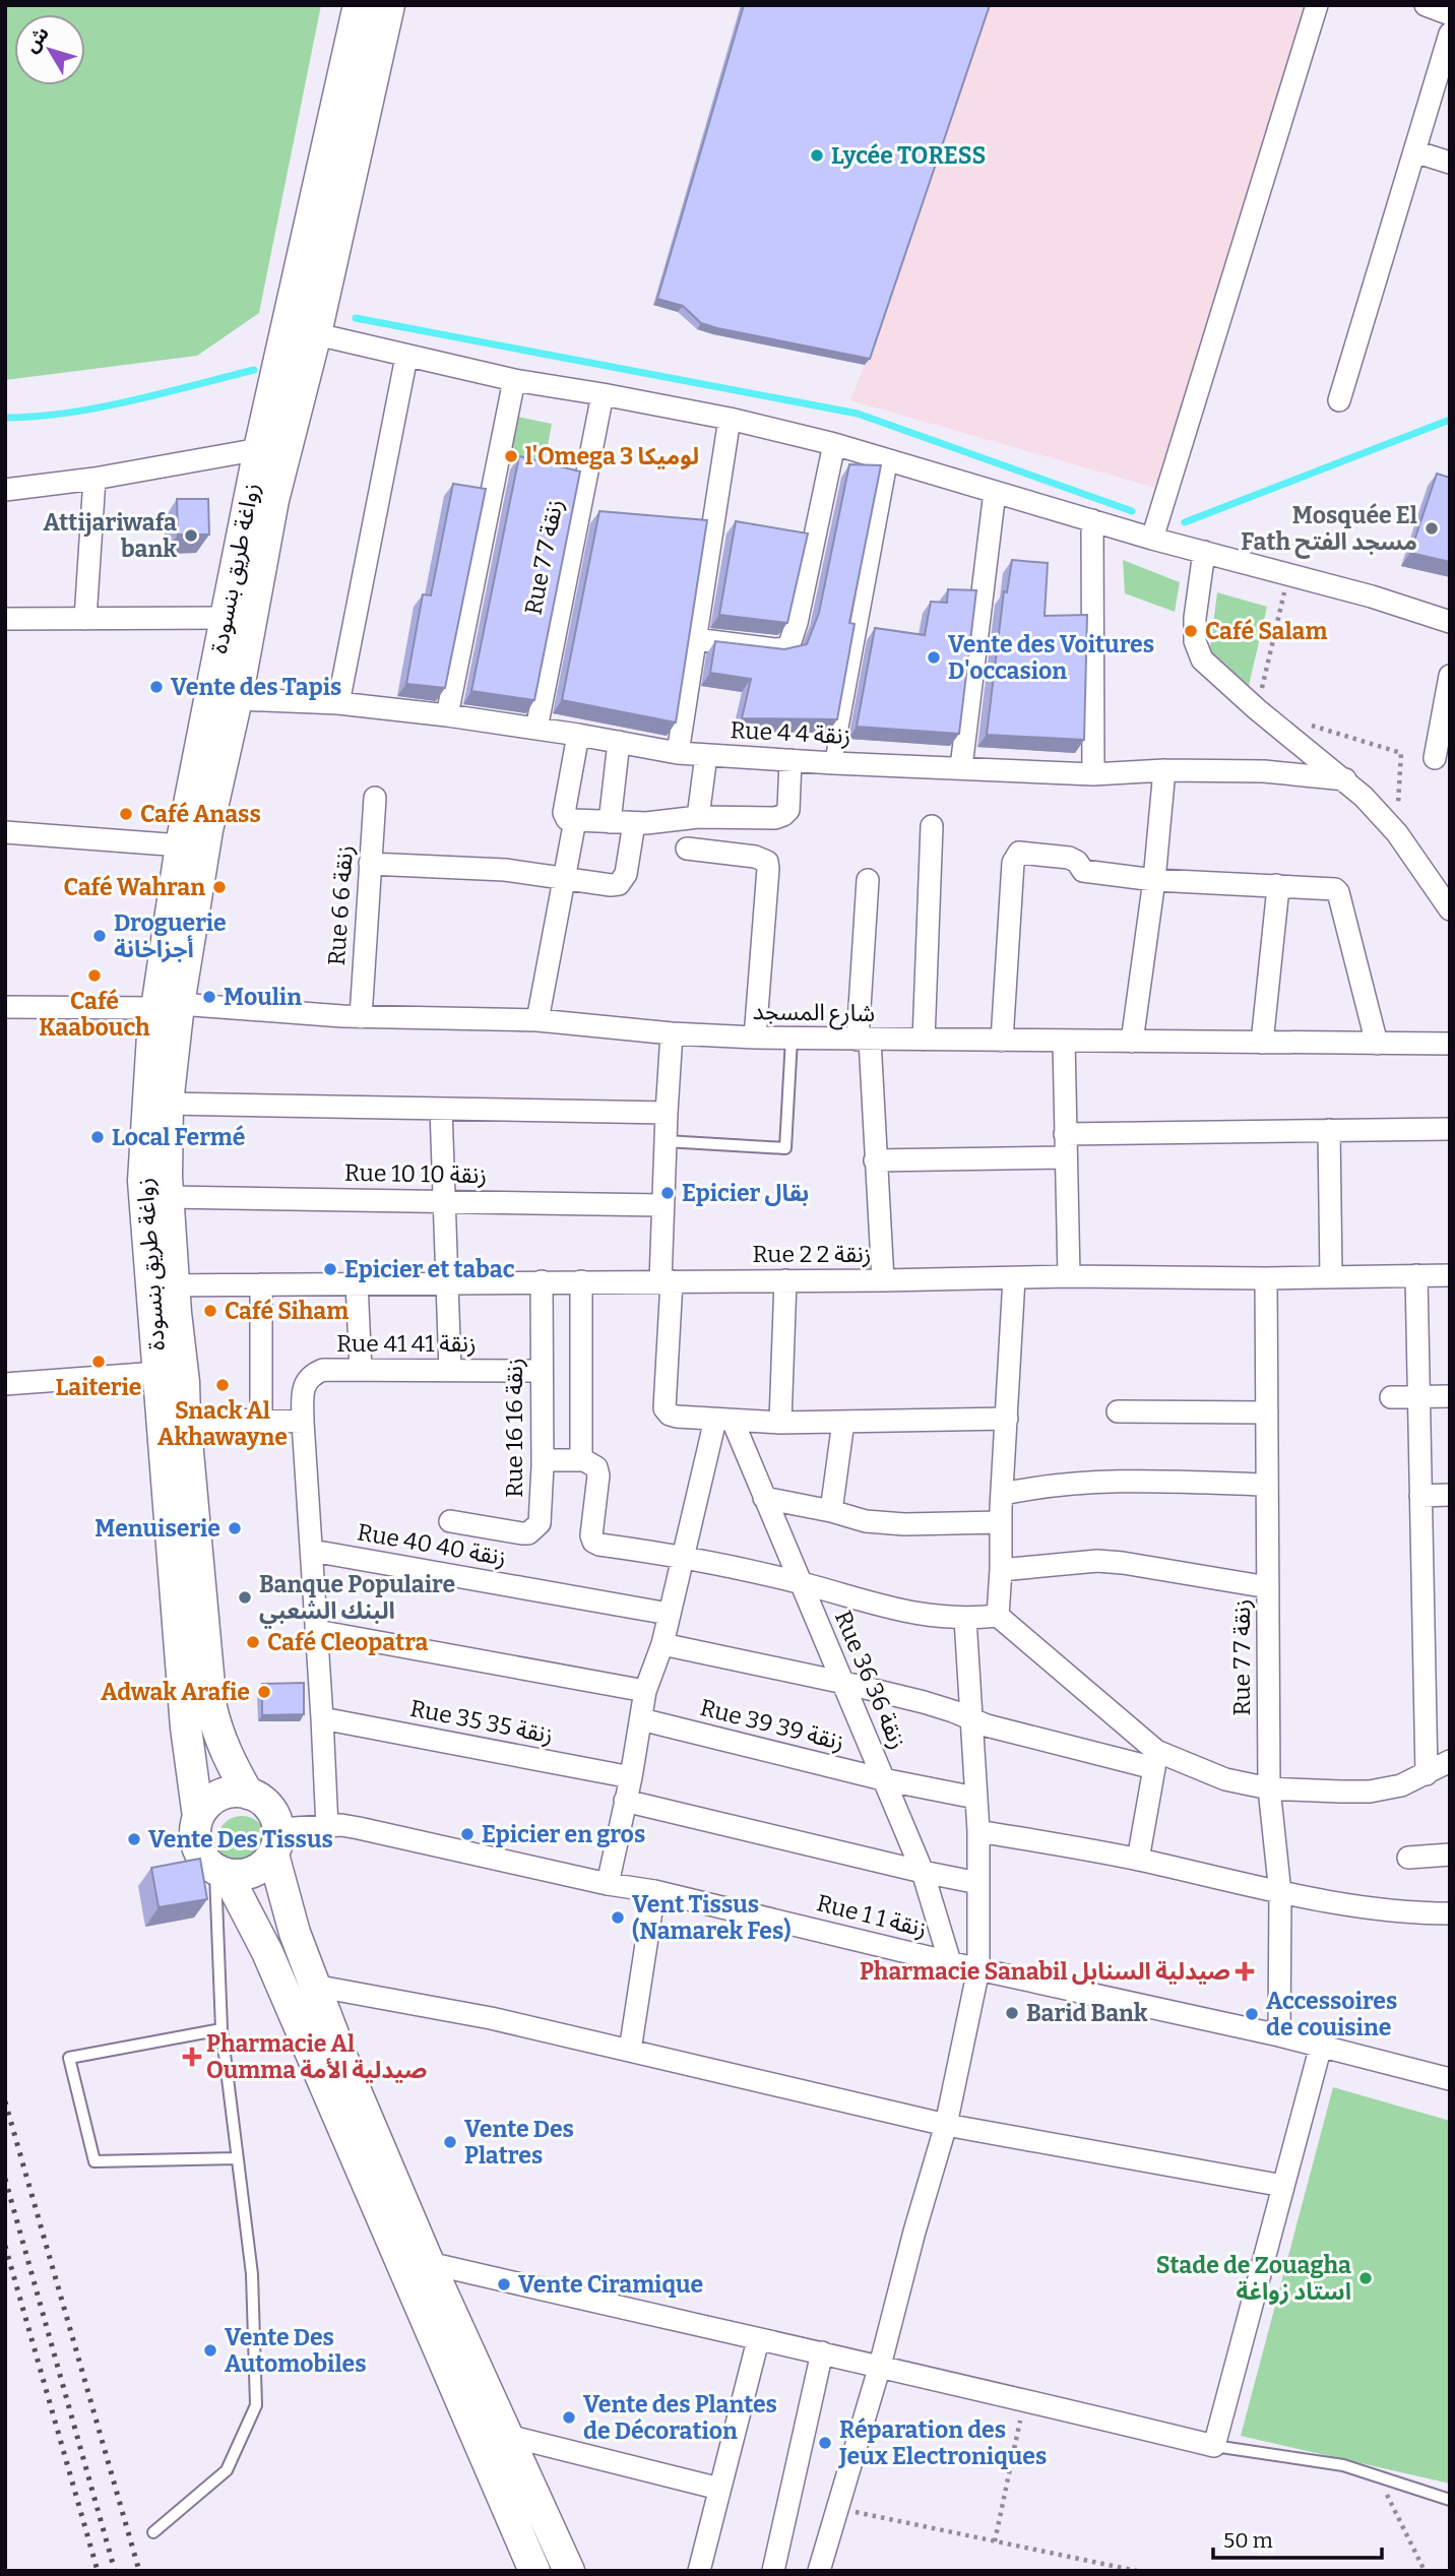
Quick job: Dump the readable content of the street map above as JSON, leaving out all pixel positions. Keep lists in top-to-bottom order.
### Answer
{
  "streets": {
    "main road": ["زواغة طريق بنسودة"],
    "street": [
      "Rue 7 زنقة 7",
      "Rue 4 زنقة 4",
      "Rue 6 زنقة 6",
      "شارع المسجد",
      "Rue 10 زنقة 10",
      "Rue 2 زنقة 2",
      "Rue 41 زنقة 41",
      "Rue 16 زنقة 16",
      "Rue 40 زنقة 40",
      "Rue 36 زنقة 36",
      "Rue 35 زنقة 35",
      "Rue 39 زنقة 39",
      "Rue 1 زنقة 1"
    ]
  },
  "crossings": [
    ["Rue 7 زنقة 7", "Rue 4 زنقة 4"],
    ["Rue 7 زنقة 7", "Rue 2 زنقة 2"],
    ["Rue 7 زنقة 7", "Rue 1 زنقة 1"],
    ["زواغة طريق بنسودة", "Rue 4 زنقة 4"],
    ["زواغة طريق بنسودة", "شارع المسجد"],
    ["زواغة طريق بنسودة", "Rue 10 زنقة 10"],
    ["زواغة طريق بنسودة", "Rue 2 زنقة 2"],
    ["زواغة طريق بنسودة", "Rue 1 زنقة 1"],
    ["Rue 6 زنقة 6", "شارع المسجد"],
    ["Rue 2 زنقة 2", "Rue 16 زنقة 16"],
    ["Rue 41 زنقة 41", "Rue 16 زنقة 16"],
    ["Rue 36 زنقة 36", "Rue 39 زنقة 39"],
    ["Rue 36 زنقة 36", "Rue 1 زنقة 1"]
  ],
  "places": {
    "other": [
      "Lycée TORESS",
      "l'Omega 3 لوميكا",
      "Mosquée El Fath مسجد الفتح",
      "Attijariwafa bank",
      "Café Salam",
      "Vente des Voitures D'occasion",
      "Vente des Tapis",
      "Café Anass",
      "Café Wahran",
      "Droguerie أجزاخانة",
      "Café Kaabouch",
      "Moulin",
      "Local Fermé",
      "Epicier بقال",
      "Epicier et tabac",
      "Café Siham",
      "Laiterie",
      "Snack Al Akhawayne",
      "Menuiserie",
      "Banque Populaire البنك الشعبي",
      "Café Cleopatra",
      "Adwak Arafie",
      "Epicier en gros",
      "Vente Des Tissus",
      "Vent Tissus (Namarek Fes)",
      "Barid Bank",
      "Accessoires de couisine",
      "Vente Des Platres",
      "Stade de Zouagha استاد زواغة",
      "Vente Ciramique",
      "Vente Des Automobiles",
      "Vente des Plantes de Décoration",
      "Réparation des Jeux Electroniques"
    ],
    "health": ["Pharmacie Sanabil صيدلية السنابل", "Pharmacie Al Oumma صيدلية الأمة"]
  },
  "scale_bar": "50 m",
  "north": "top left"
}
